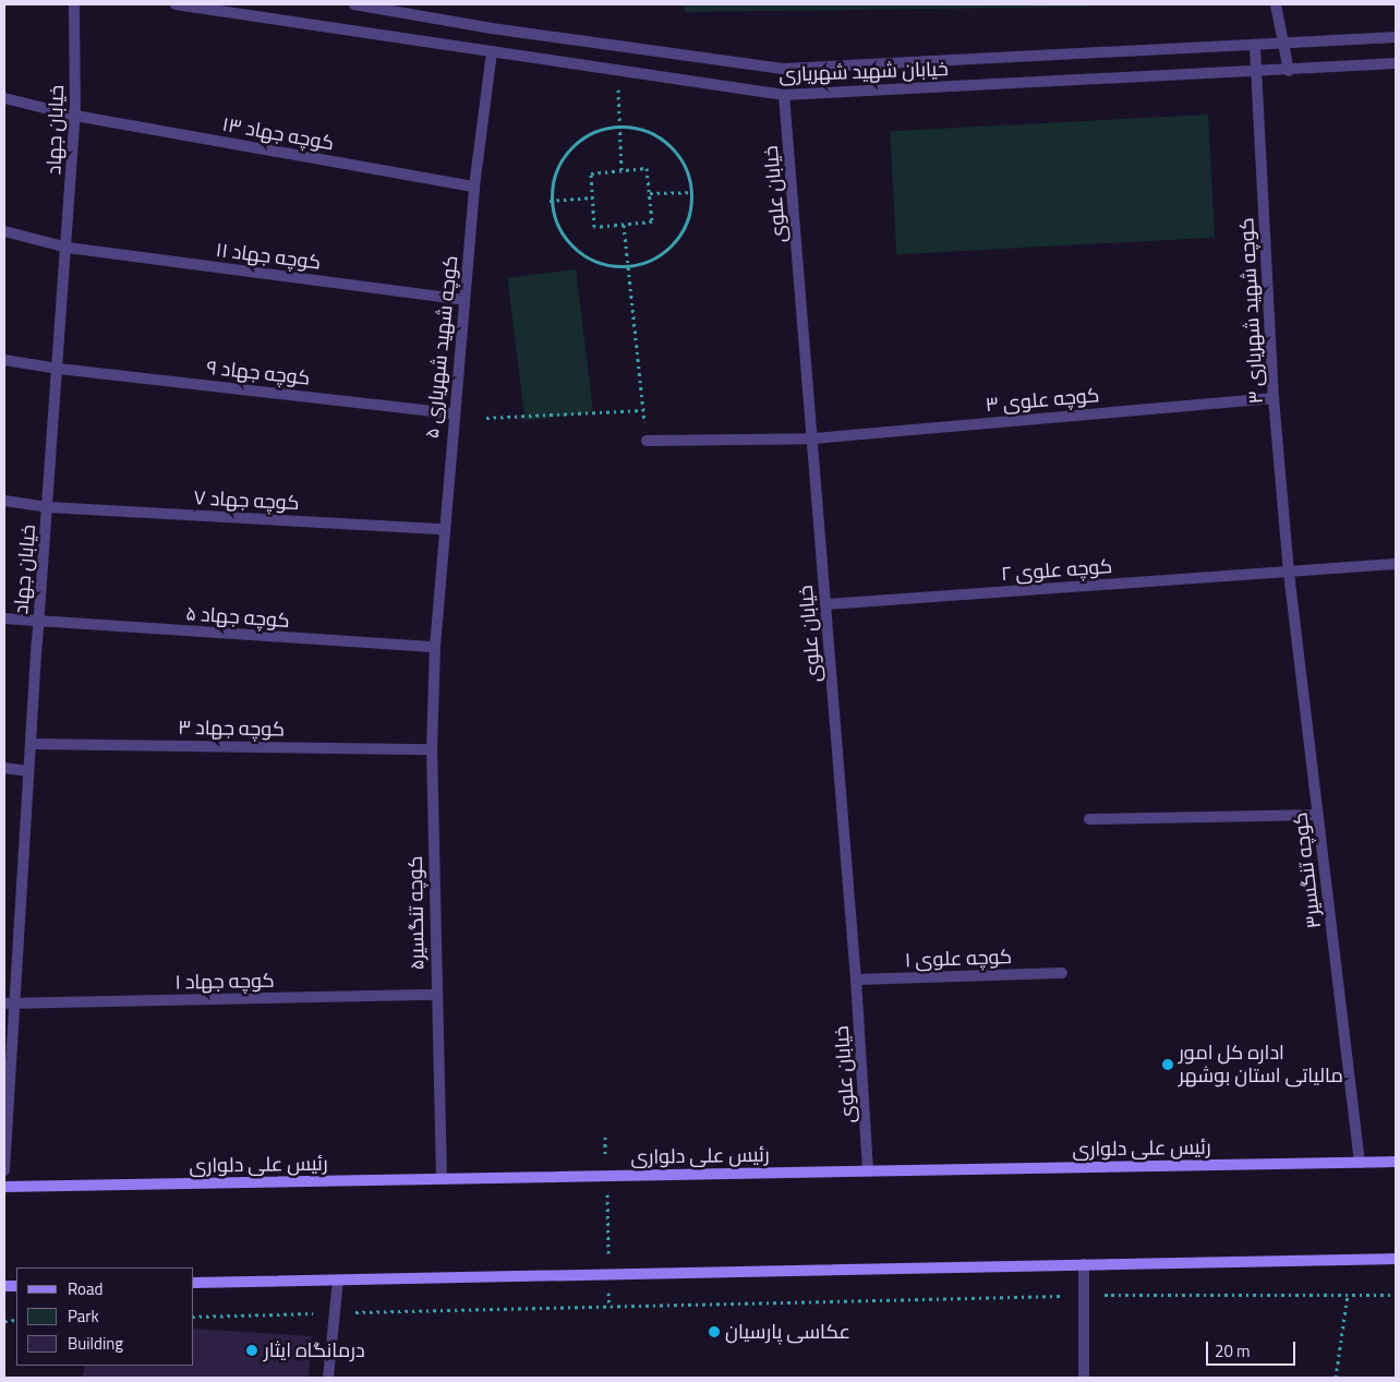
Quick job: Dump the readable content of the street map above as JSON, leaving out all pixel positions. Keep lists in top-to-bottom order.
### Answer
{
  "streets": {
    "main road": ["رئیس علی دلواری"],
    "street": [
      "خیابان شهید شهریاری",
      "خیابان جهاد",
      "کوچه جهاد ۱۳",
      "خیابان علوی",
      "کوچه جهاد ۱۱",
      "کوچه شهید شهریاری ۳",
      "کوچه شهید شهریاری ۵",
      "کوچه جهاد ۹",
      "کوچه علوی ۳",
      "کوچه جهاد ۷",
      "کوچه علوی ۲",
      "کوچه جهاد ۵",
      "کوچه جهاد ۳",
      "کوچه تنگسیر۳",
      "کوچه تنگسیر۵",
      "کوچه علوی ۱",
      "کوچه جهاد ۱"
    ]
  },
  "crossings": [
    ["خیابان شهید شهریاری", "خیابان علوی"],
    ["خیابان شهید شهریاری", "کوچه شهید شهریاری ۳"],
    ["خیابان شهید شهریاری", "کوچه شهید شهریاری ۵"],
    ["خیابان جهاد", "کوچه جهاد ۱۳"],
    ["خیابان جهاد", "کوچه جهاد ۱۱"],
    ["خیابان جهاد", "کوچه جهاد ۹"],
    ["خیابان جهاد", "کوچه جهاد ۷"],
    ["خیابان جهاد", "کوچه جهاد ۵"],
    ["خیابان جهاد", "کوچه جهاد ۳"],
    ["خیابان جهاد", "کوچه جهاد ۱"],
    ["کوچه جهاد ۱۳", "کوچه شهید شهریاری ۵"],
    ["خیابان علوی", "کوچه علوی ۳"],
    ["خیابان علوی", "کوچه علوی ۲"],
    ["خیابان علوی", "کوچه علوی ۱"],
    ["خیابان علوی", "رئیس علی دلواری"],
    ["کوچه جهاد ۱۱", "کوچه شهید شهریاری ۵"],
    ["کوچه شهید شهریاری ۳", "کوچه علوی ۳"],
    ["کوچه شهید شهریاری ۳", "کوچه علوی ۲"],
    ["کوچه شهید شهریاری ۳", "کوچه تنگسیر۳"],
    ["کوچه شهید شهریاری ۵", "کوچه جهاد ۹"],
    ["کوچه شهید شهریاری ۵", "کوچه جهاد ۷"],
    ["کوچه شهید شهریاری ۵", "کوچه جهاد ۵"],
    ["کوچه شهید شهریاری ۵", "کوچه تنگسیر۵"],
    ["کوچه علوی ۲", "کوچه تنگسیر۳"],
    ["کوچه جهاد ۵", "کوچه تنگسیر۵"],
    ["کوچه جهاد ۳", "کوچه تنگسیر۵"],
    ["کوچه تنگسیر۳", "رئیس علی دلواری"],
    ["کوچه تنگسیر۵", "کوچه جهاد ۱"],
    ["کوچه تنگسیر۵", "رئیس علی دلواری"]
  ],
  "places": ["اداره کل امور مالیاتی استان بوشهر", "عکاسی پارسیان", "درمانگاه ایثار"],
  "legend": ["Road", "Park", "Building"],
  "scale_bar": "20 m"
}
